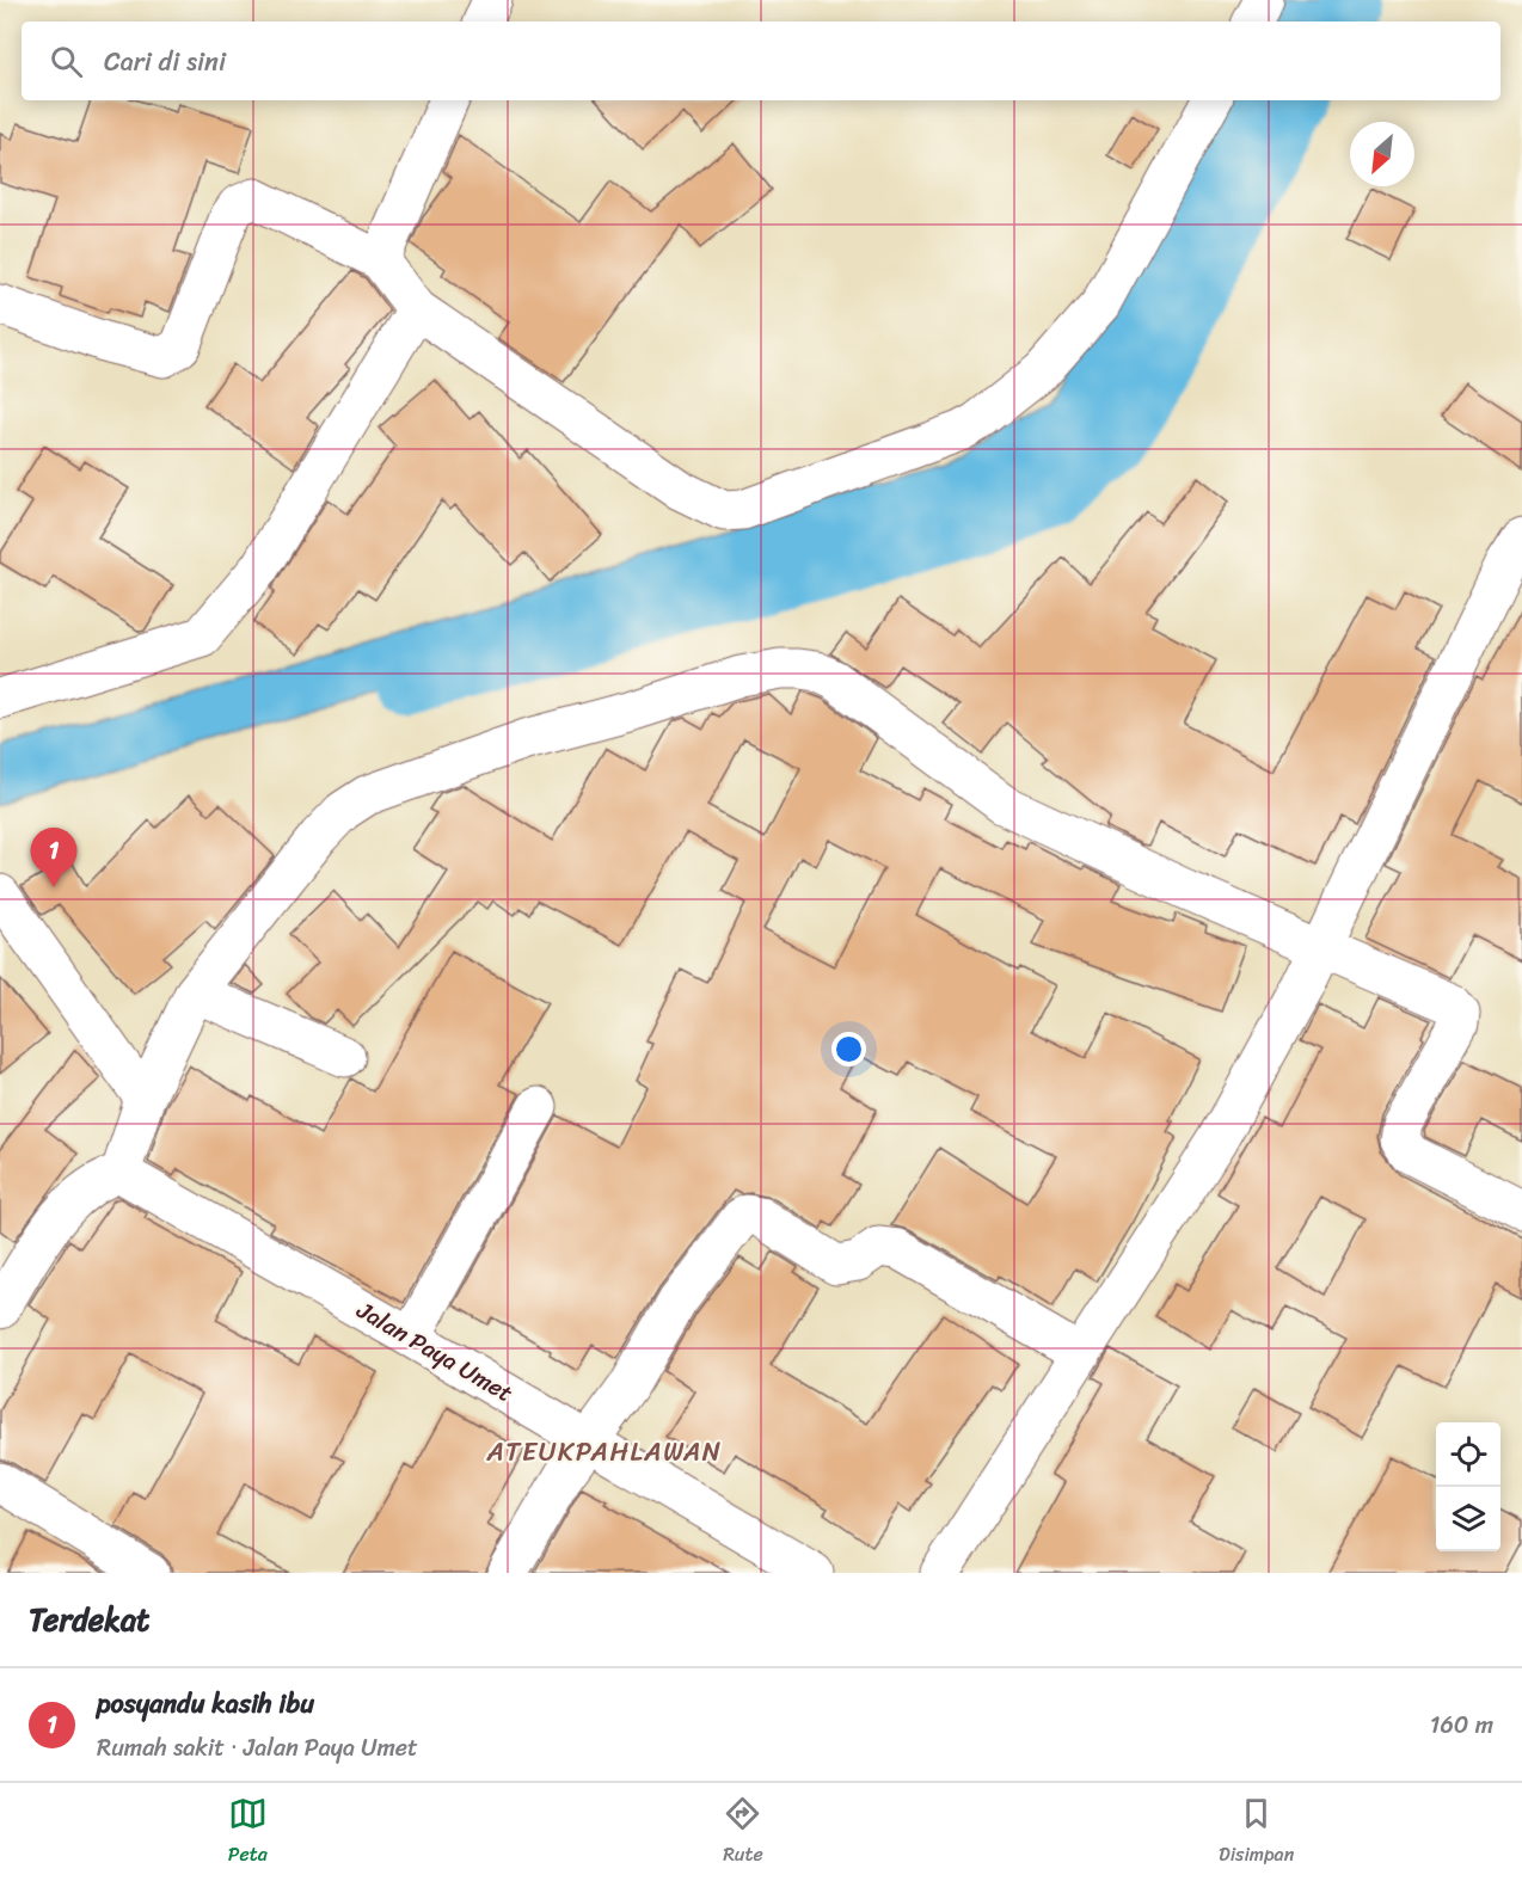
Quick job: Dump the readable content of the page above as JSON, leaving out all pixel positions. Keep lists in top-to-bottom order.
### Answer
{
  "streets": {
    "street": ["Jalan Paya Umet"]
  },
  "districts": ["ATEUKPAHLAWAN"],
  "north": "bottom left",
  "page": {
    "search": "Cari di sini",
    "pins": "1",
    "heading": "Terdekat",
    "list": [
      {
        "mark": "1",
        "name": "posyandu kasih ibu",
        "note": "Rumah sakit · Jalan Paya Umet",
        "value": "160 m"
      }
    ],
    "nav": ["Peta", "Rute", "Disimpan"]
  }
}
